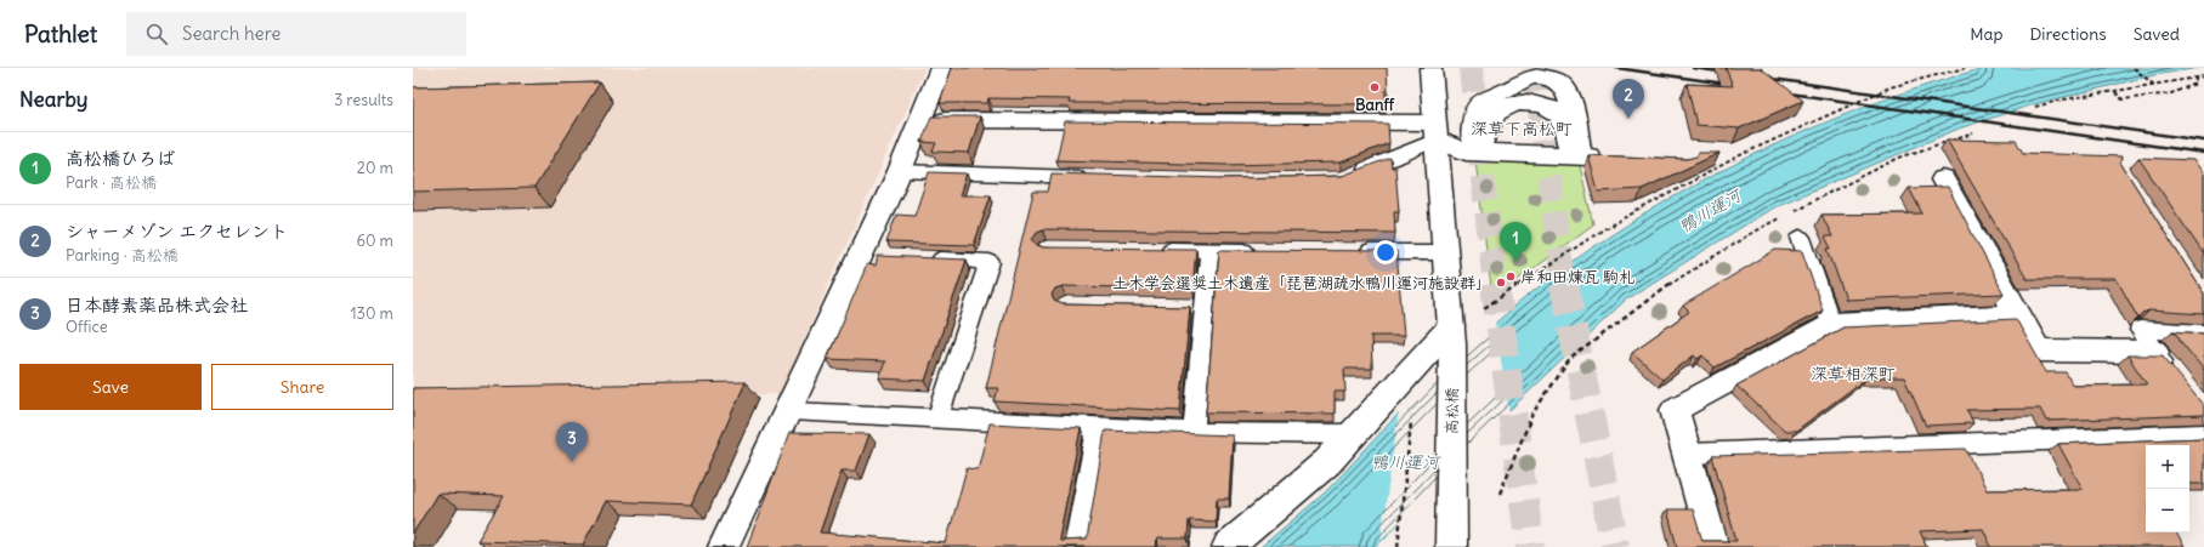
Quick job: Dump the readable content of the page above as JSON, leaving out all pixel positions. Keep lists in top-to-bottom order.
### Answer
{
  "streets": {
    "street": ["高松橋"]
  },
  "districts": ["深草下高松町", "深草相深町"],
  "water": ["鴨川運河"],
  "places": ["Banff", "岸和田煉瓦 駒札", "土木学会選奨土木遺産「琵琶湖疏水鴨川運河施設群」"],
  "page": {
    "header": "Pathlet",
    "search": "Search here",
    "nav": ["Map", "Directions", "Saved"],
    "heading": ["Nearby", "3 results"],
    "pins": ["2", "1", "3"],
    "list": [
      {
        "mark": "1",
        "name": "高松橋ひろば",
        "note": "Park · 高松橋",
        "value": "20 m"
      },
      {
        "mark": "2",
        "name": "シャーメゾン エクセレント",
        "note": "Parking · 高松橋",
        "value": "60 m"
      },
      {
        "mark": "3",
        "name": "日本酵素薬品株式会社",
        "note": "Office",
        "value": "130 m"
      }
    ],
    "buttons": ["Save", "Share"],
    "map_buttons": ["+", "−"]
  }
}
